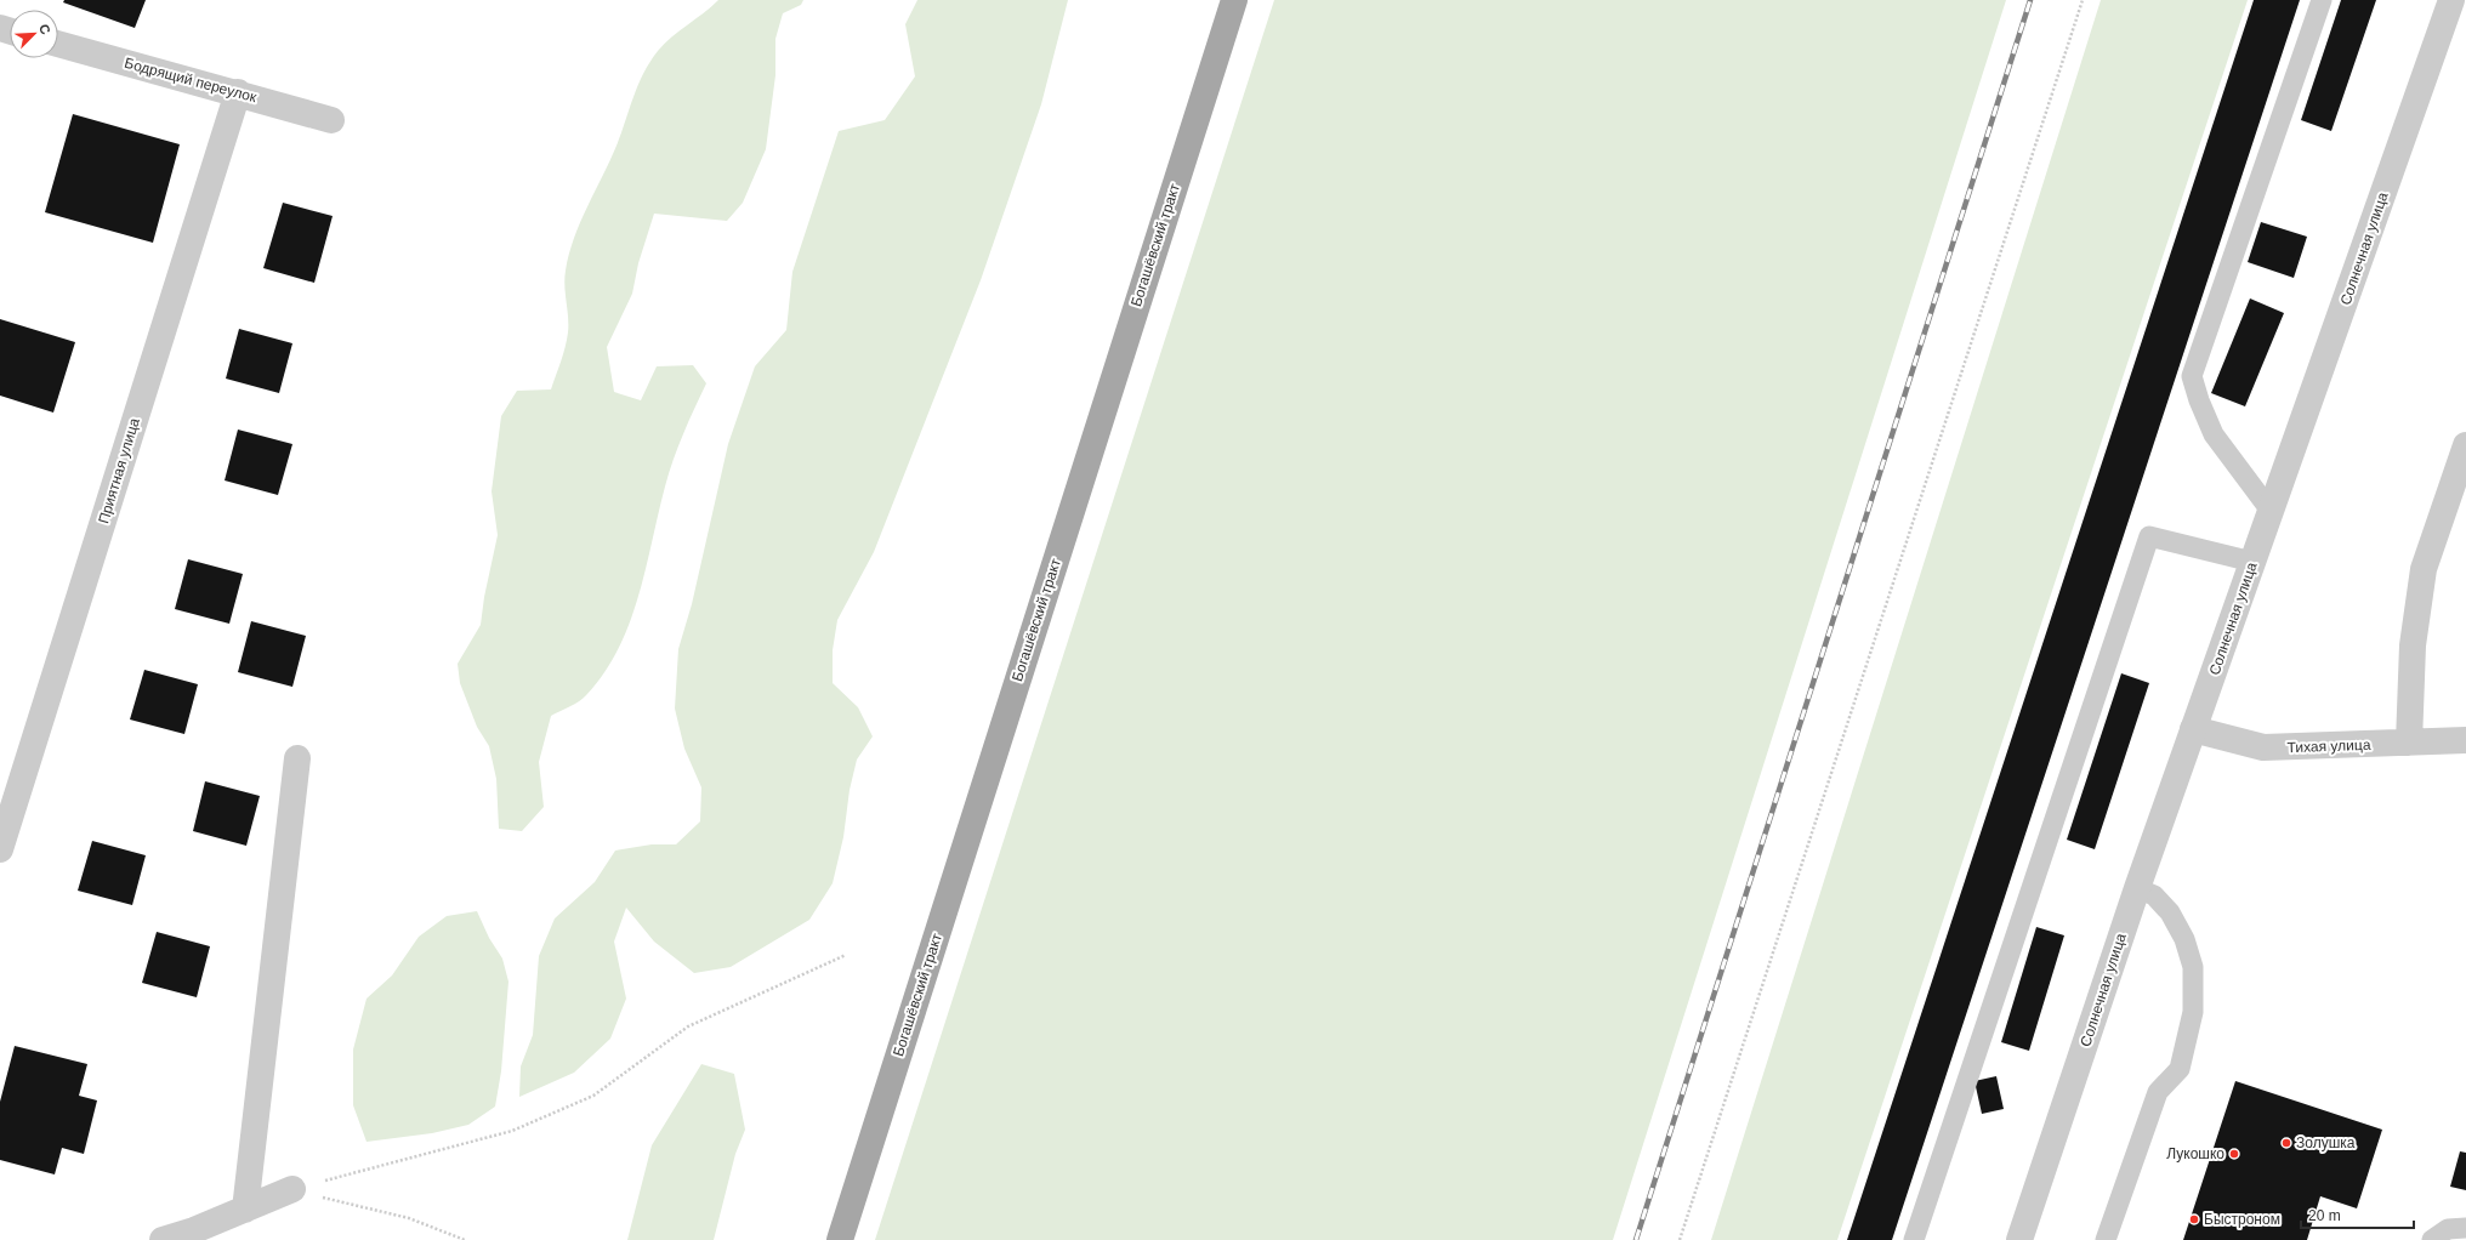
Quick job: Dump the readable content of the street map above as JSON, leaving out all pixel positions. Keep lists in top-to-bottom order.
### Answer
{
  "streets": {
    "main road": ["Богашёвский тракт"],
    "street": [
      "Бодрящий переулок",
      "Солнечная улица",
      "Приятная улица",
      "Тихая улица"
    ]
  },
  "crossings": [
    ["Бодрящий переулок", "Приятная улица"],
    ["Солнечная улица", "Тихая улица"]
  ],
  "places": ["Золушка", "Лукошко", "Быстроном"],
  "scale_bar": "20 m",
  "north": "top right"
}
